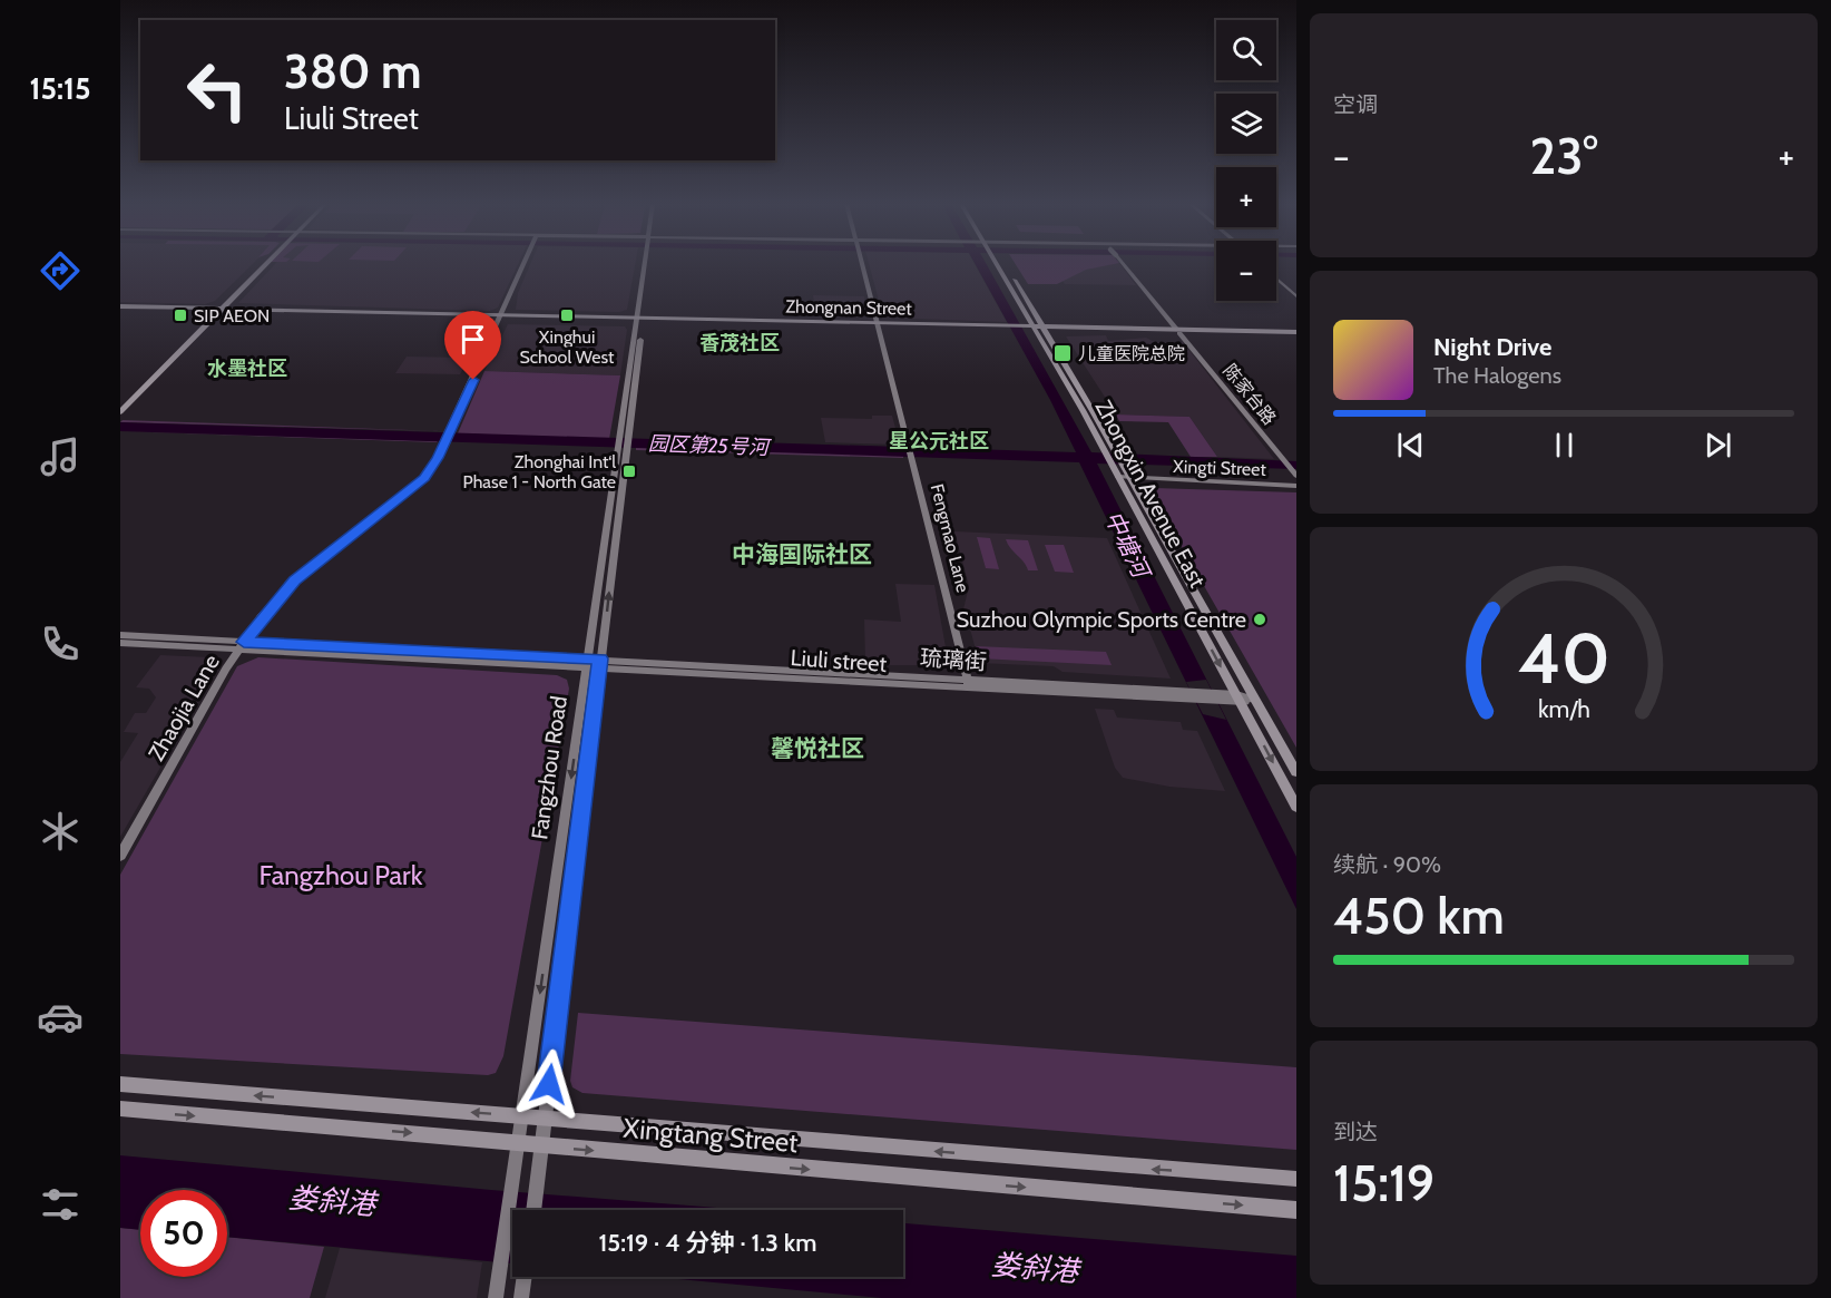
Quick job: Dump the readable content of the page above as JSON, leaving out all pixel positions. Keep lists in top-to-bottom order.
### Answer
{
  "streets": {
    "main road": [
      "Zhongnan Street",
      "陈家台路",
      "Zhongxin Avenue East",
      "Fengmao Lane",
      "Liuli street",
      "Zhaojia Lane",
      "Fangzhou Road",
      "Xingtang Street"
    ],
    "street": ["Xingti Street"]
  },
  "crossings": [
    ["Zhongnan Street", "陈家台路"],
    ["Zhongnan Street", "Zhongxin Avenue East"],
    ["Zhongnan Street", "Fengmao Lane"],
    ["Zhongnan Street", "Zhaojia Lane"],
    ["Zhongnan Street", "Fangzhou Road"],
    ["Xingti Street", "Zhongxin Avenue East"],
    ["Zhongxin Avenue East", "Liuli street"],
    ["Fengmao Lane", "Liuli street"],
    ["Liuli street", "Fangzhou Road"],
    ["Fangzhou Road", "Xingtang Street"]
  ],
  "districts": [
    "香茂社区",
    "水墨社区",
    "星公元社区",
    "中海国际社区",
    "馨悦社区"
  ],
  "water": ["园区第25号河", "中塘河", "娄斜港"],
  "parks": ["Fangzhou Park"],
  "places": {
    "transit": [
      "SIP AEON",
      "Xinghui School West",
      "儿童医院总院",
      "Zhonghai Int‘l Phase 1 - North Gate"
    ],
    "other": ["Suzhou Olympic Sports Centre"]
  },
  "page": {
    "tabs": "15:15",
    "tile": [
      "空调",
      ["续航 · 90%", "450 km"],
      ["到达", "15:19"]
    ],
    "map_buttons": ["+", "−"],
    "turn": ["380 m", "Liuli Street"],
    "heat": ["−", "23°", "+"],
    "song": ["Night Drive", "The Halogens"],
    "limit": "50",
    "trip": "15:19 · 4 分钟 · 1.3 km",
    "gauge": ["40", "km/h"]
  }
}
